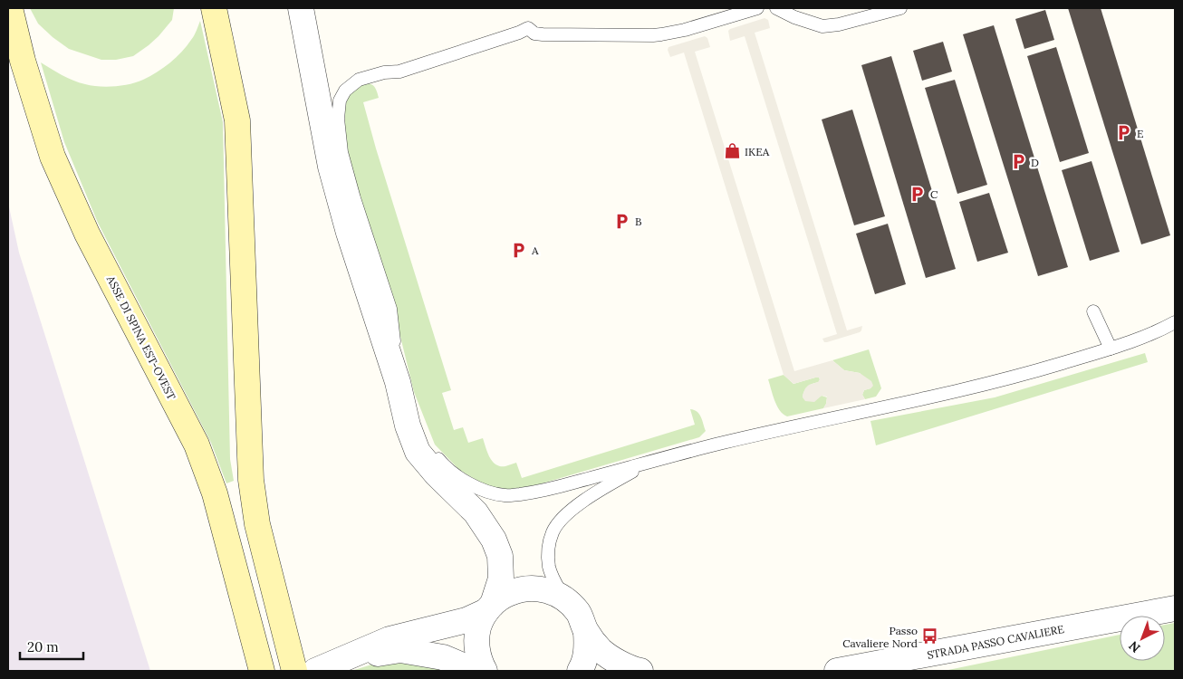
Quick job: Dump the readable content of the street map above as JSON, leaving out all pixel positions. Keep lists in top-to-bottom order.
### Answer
{
  "streets": {
    "main road": ["ASSE DI SPINA EST-OVEST"],
    "street": ["STRADA PASSO CAVALIERE"]
  },
  "places": {
    "parking": [
      "E",
      "D",
      "C",
      "B",
      "A"
    ],
    "shop": ["IKEA"],
    "bus stop": ["Passo Cavaliere Nord"]
  },
  "scale_bar": "20 m",
  "north": "bottom left"
}
